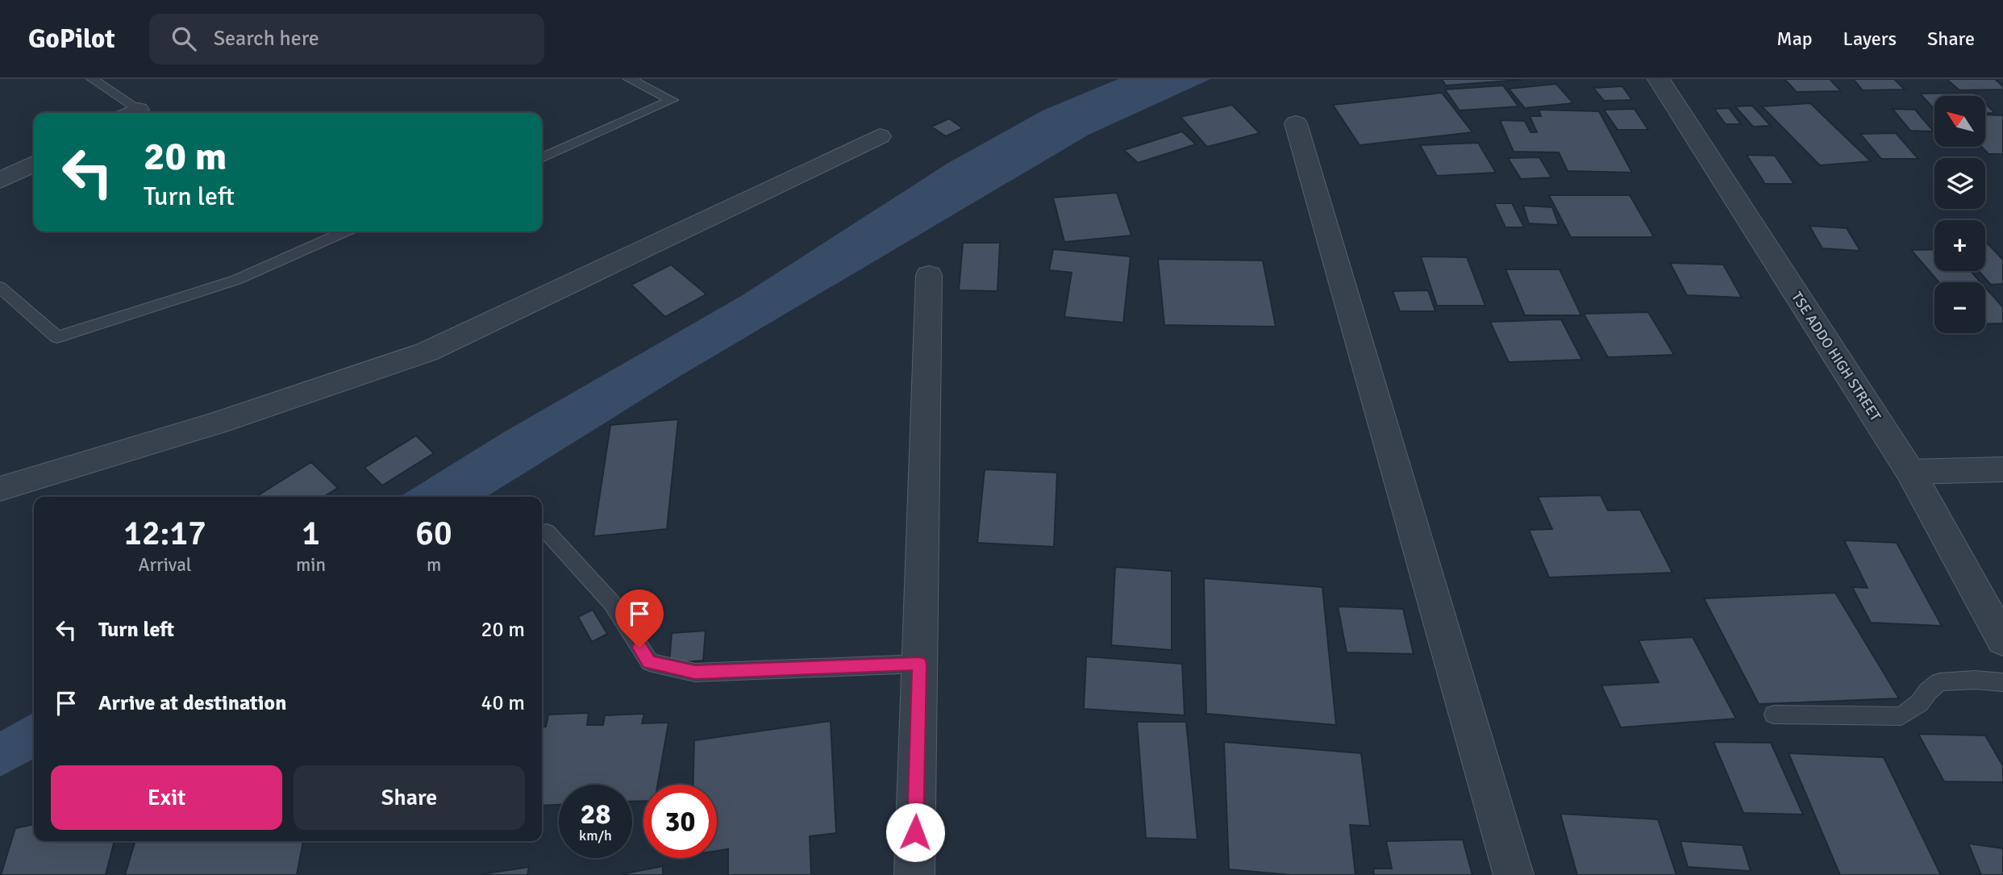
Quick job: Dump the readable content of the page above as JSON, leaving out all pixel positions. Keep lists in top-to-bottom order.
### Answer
{
  "streets": {
    "street": ["TSE ADDO HIGH STREET"]
  },
  "north": "top left",
  "page": {
    "header": "GoPilot",
    "search": "Search here",
    "nav": ["Map", "Layers", "Share"],
    "map_buttons": ["+", "−"],
    "turn": ["20 m", "Turn left"],
    "eta": [
      "12:17",
      "Arrival",
      "1",
      "min",
      "60",
      "m"
    ],
    "list": [
      {
        "name": "Turn left",
        "value": "20 m"
      },
      {
        "name": "Arrive at destination",
        "value": "40 m"
      }
    ],
    "buttons": ["Exit", "Share"],
    "speed": "28 km/h",
    "limit": "30"
  }
}
